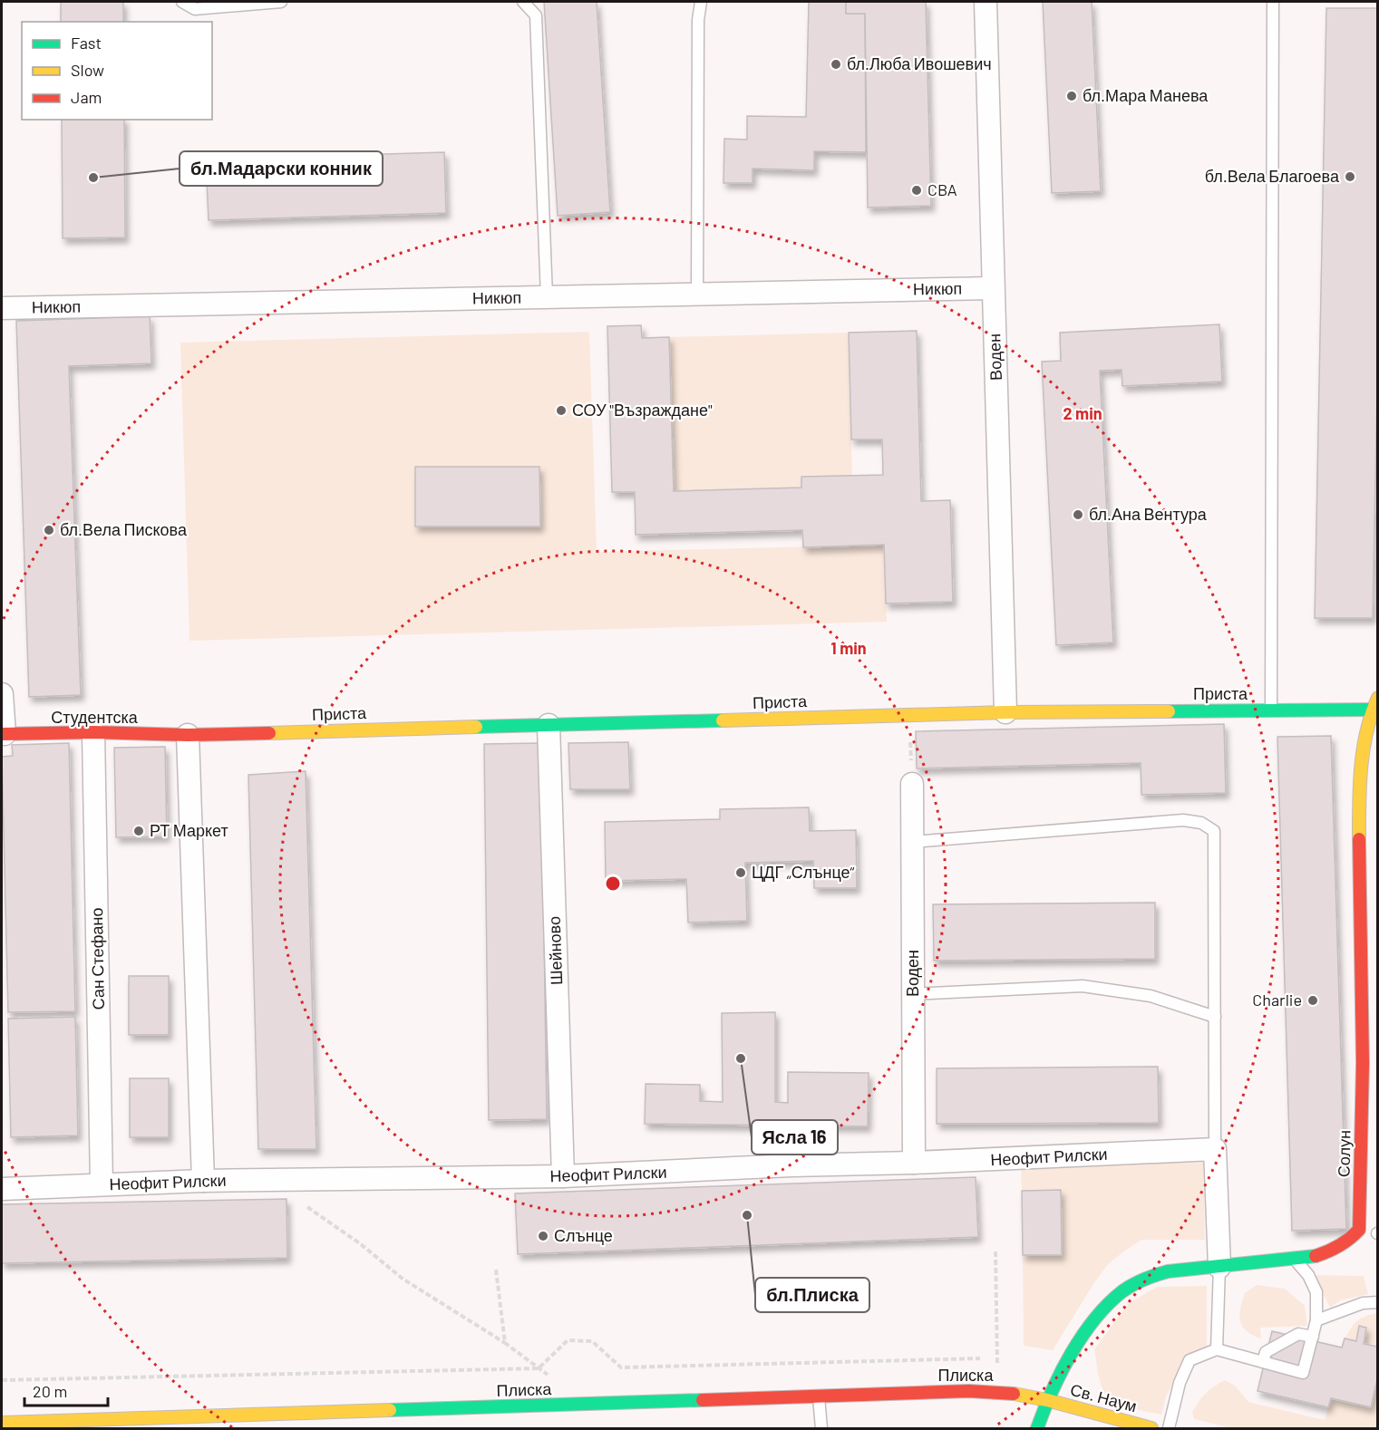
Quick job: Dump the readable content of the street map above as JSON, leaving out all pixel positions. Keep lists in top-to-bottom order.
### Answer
{
  "streets": {
    "street": [
      "Никюп",
      "Воден",
      "Приста",
      "Студентска",
      "Шейново",
      "Сан Стефано",
      "Солун",
      "Неофит Рилски",
      "Плиска",
      "Св. Наум"
    ]
  },
  "crossings": [
    ["Никюп", "Воден"],
    ["Воден", "Приста"],
    ["Воден", "Неофит Рилски"],
    ["Приста", "Студентска"],
    ["Приста", "Шейново"],
    ["Приста", "Солун"],
    ["Студентска", "Сан Стефано"],
    ["Шейново", "Неофит Рилски"],
    ["Сан Стефано", "Неофит Рилски"],
    ["Солун", "Плиска"],
    ["Солун", "Св. Наум"],
    ["Плиска", "Св. Наум"]
  ],
  "places": [
    "бл.Люба Ивошевич",
    "бл.Мара Манева",
    "бл.Вела Благоева",
    "бл.Мадарски конник",
    "CBA",
    "СОУ \"Възраждане\"",
    "бл.Ана Вентура",
    "бл.Вела Пискова",
    "РТ Маркет",
    "ЦДГ „Слънце“",
    "Charlie",
    "Ясла 16",
    "бл.Плиска",
    "Слънце"
  ],
  "legend": ["Fast", "Slow", "Jam"],
  "scale_bar": "20 m",
  "rings": ["2 min", "1 min"]
}
